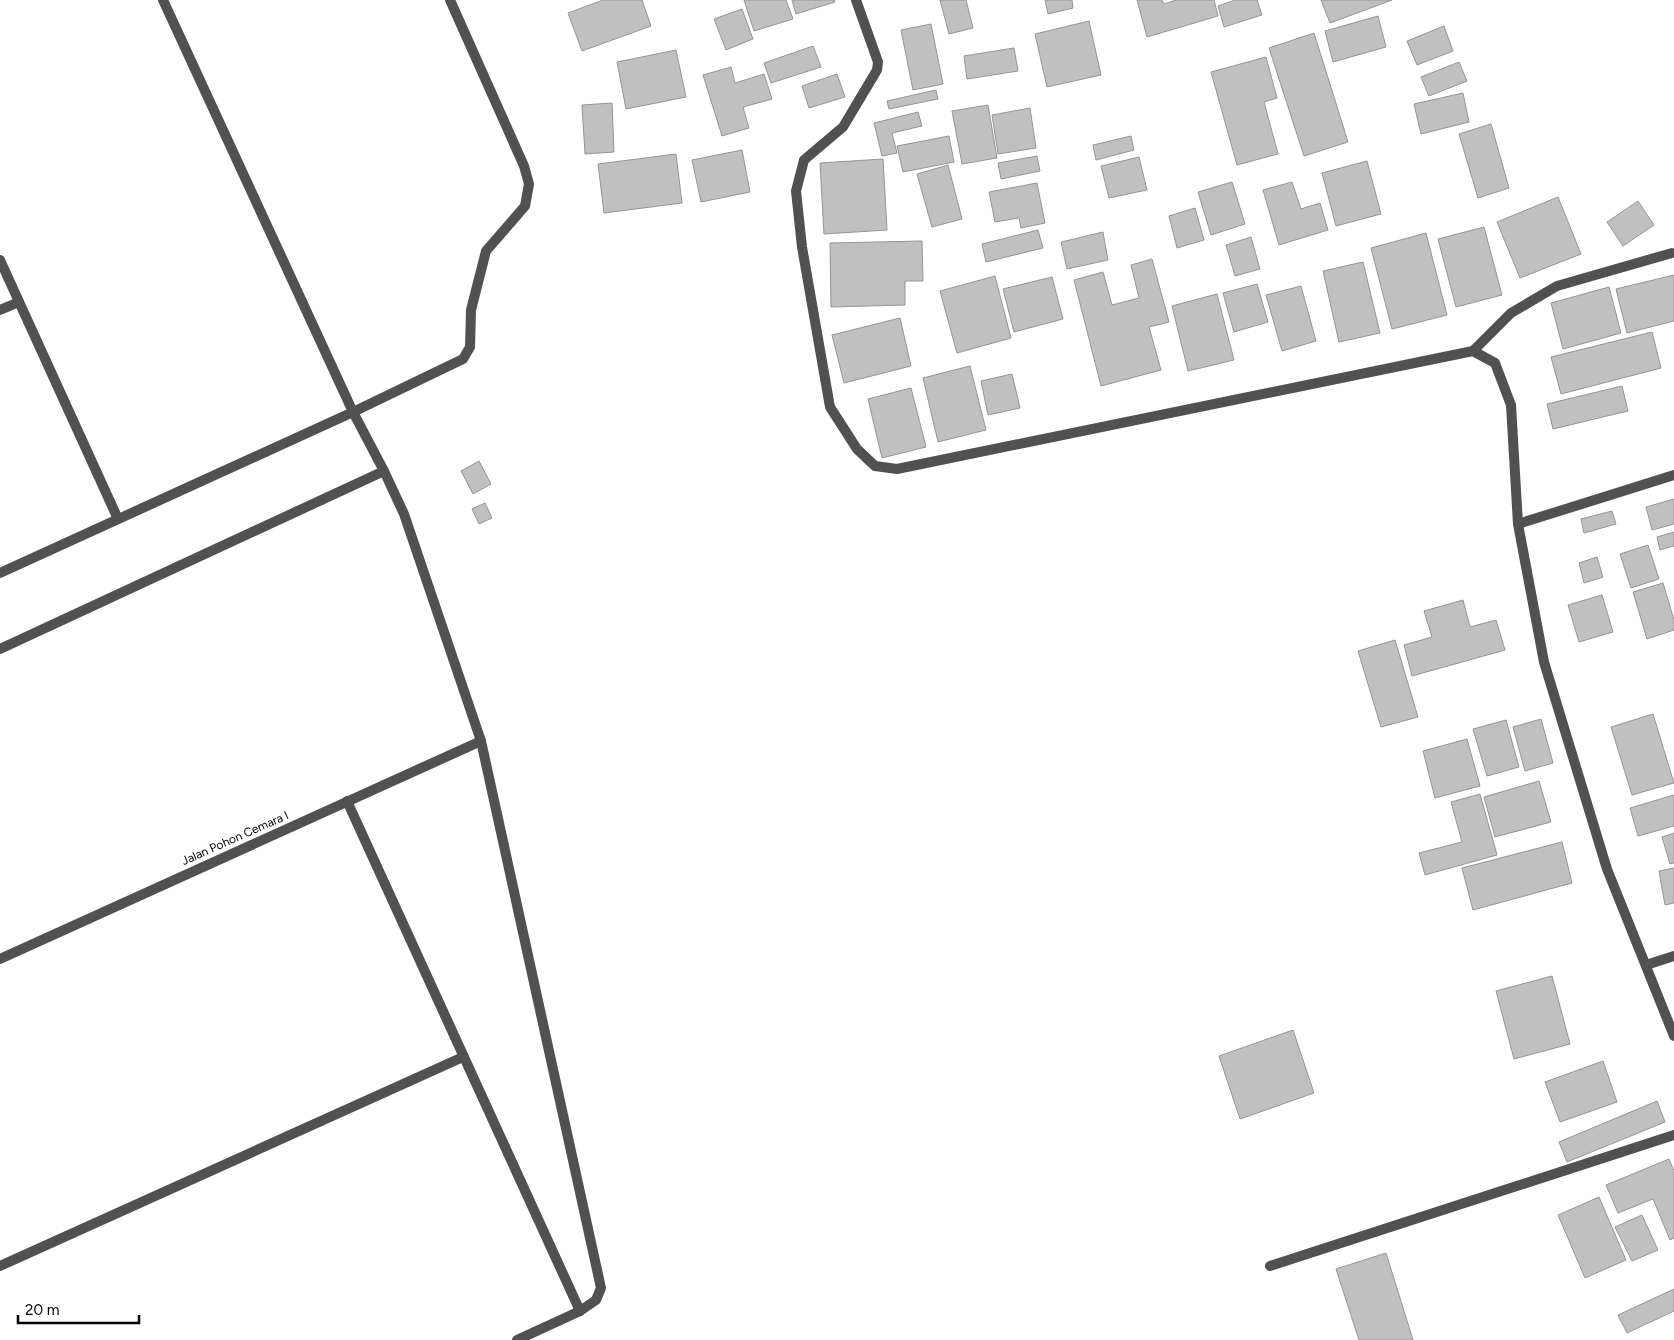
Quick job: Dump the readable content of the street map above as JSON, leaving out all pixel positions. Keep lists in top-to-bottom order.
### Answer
{
  "streets": {
    "street": ["Jalan Pohon Cemara I"]
  },
  "scale_bar": "20 m"
}
